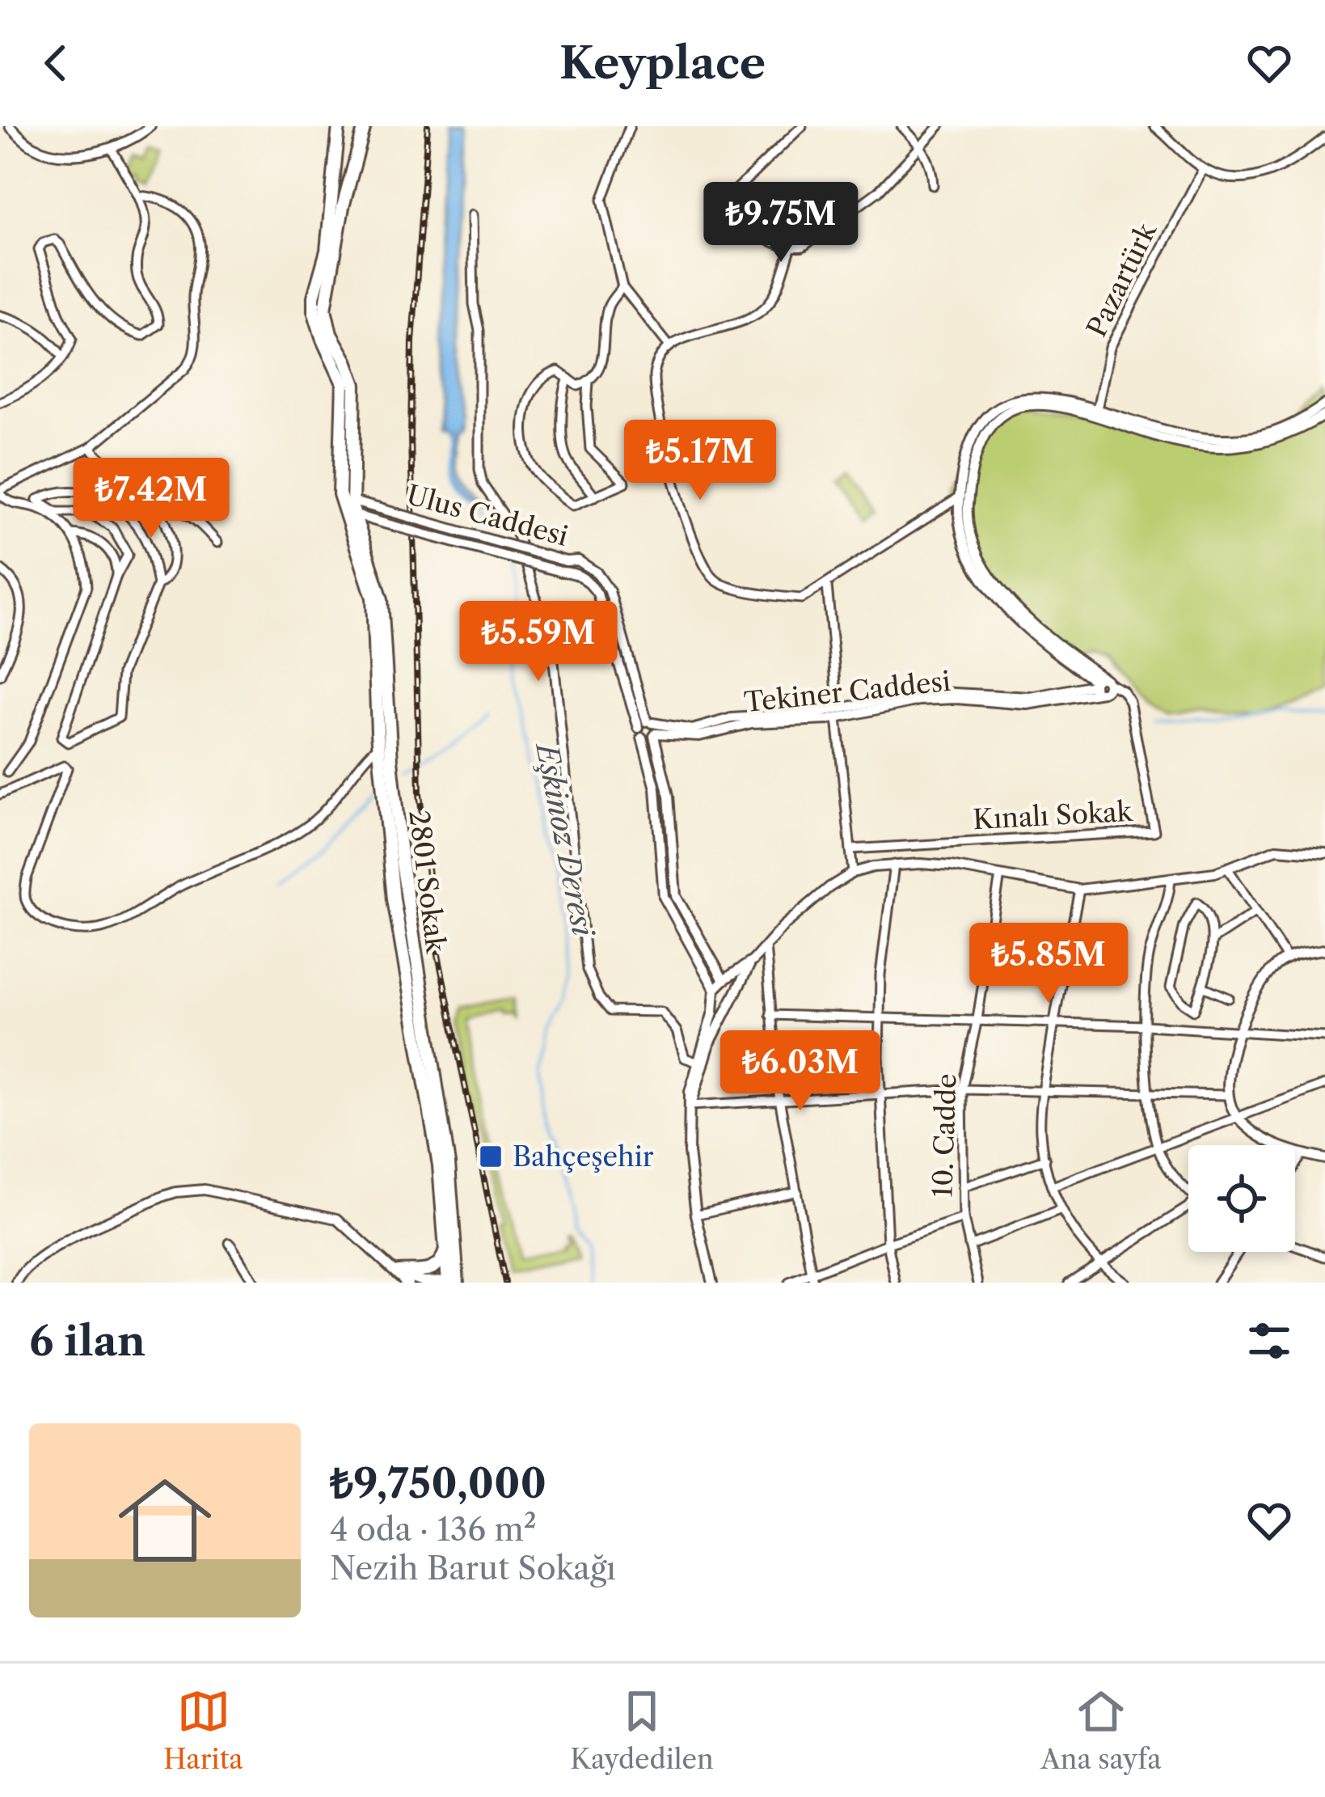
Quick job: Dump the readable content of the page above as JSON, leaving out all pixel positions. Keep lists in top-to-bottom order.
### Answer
{
  "streets": {
    "main road": ["2801 Sokak"],
    "street": [
      "Pazartürk",
      "Ulus Caddesi",
      "Tekiner Caddesi",
      "Kınalı Sokak",
      "10. Cadde"
    ]
  },
  "crossings": [
    ["Ulus Caddesi", "Tekiner Caddesi"],
    ["Tekiner Caddesi", "Kınalı Sokak"]
  ],
  "water": ["Eşkinoz Deresi"],
  "places": {
    "transit": ["Bahçeşehir"]
  },
  "page": {
    "header": "Keyplace",
    "price": [
      "₺9.75M",
      "₺5.17M",
      "₺7.42M",
      "₺5.59M",
      "₺5.85M",
      "₺6.03M"
    ],
    "heading": "6 ilan",
    "list": [
      {
        "name": "₺9,750,000",
        "note": "4 oda · 136 m² · Nezih Barut Sokağı"
      }
    ],
    "tabs": ["Harita", "Kaydedilen", "Ana sayfa"]
  }
}
